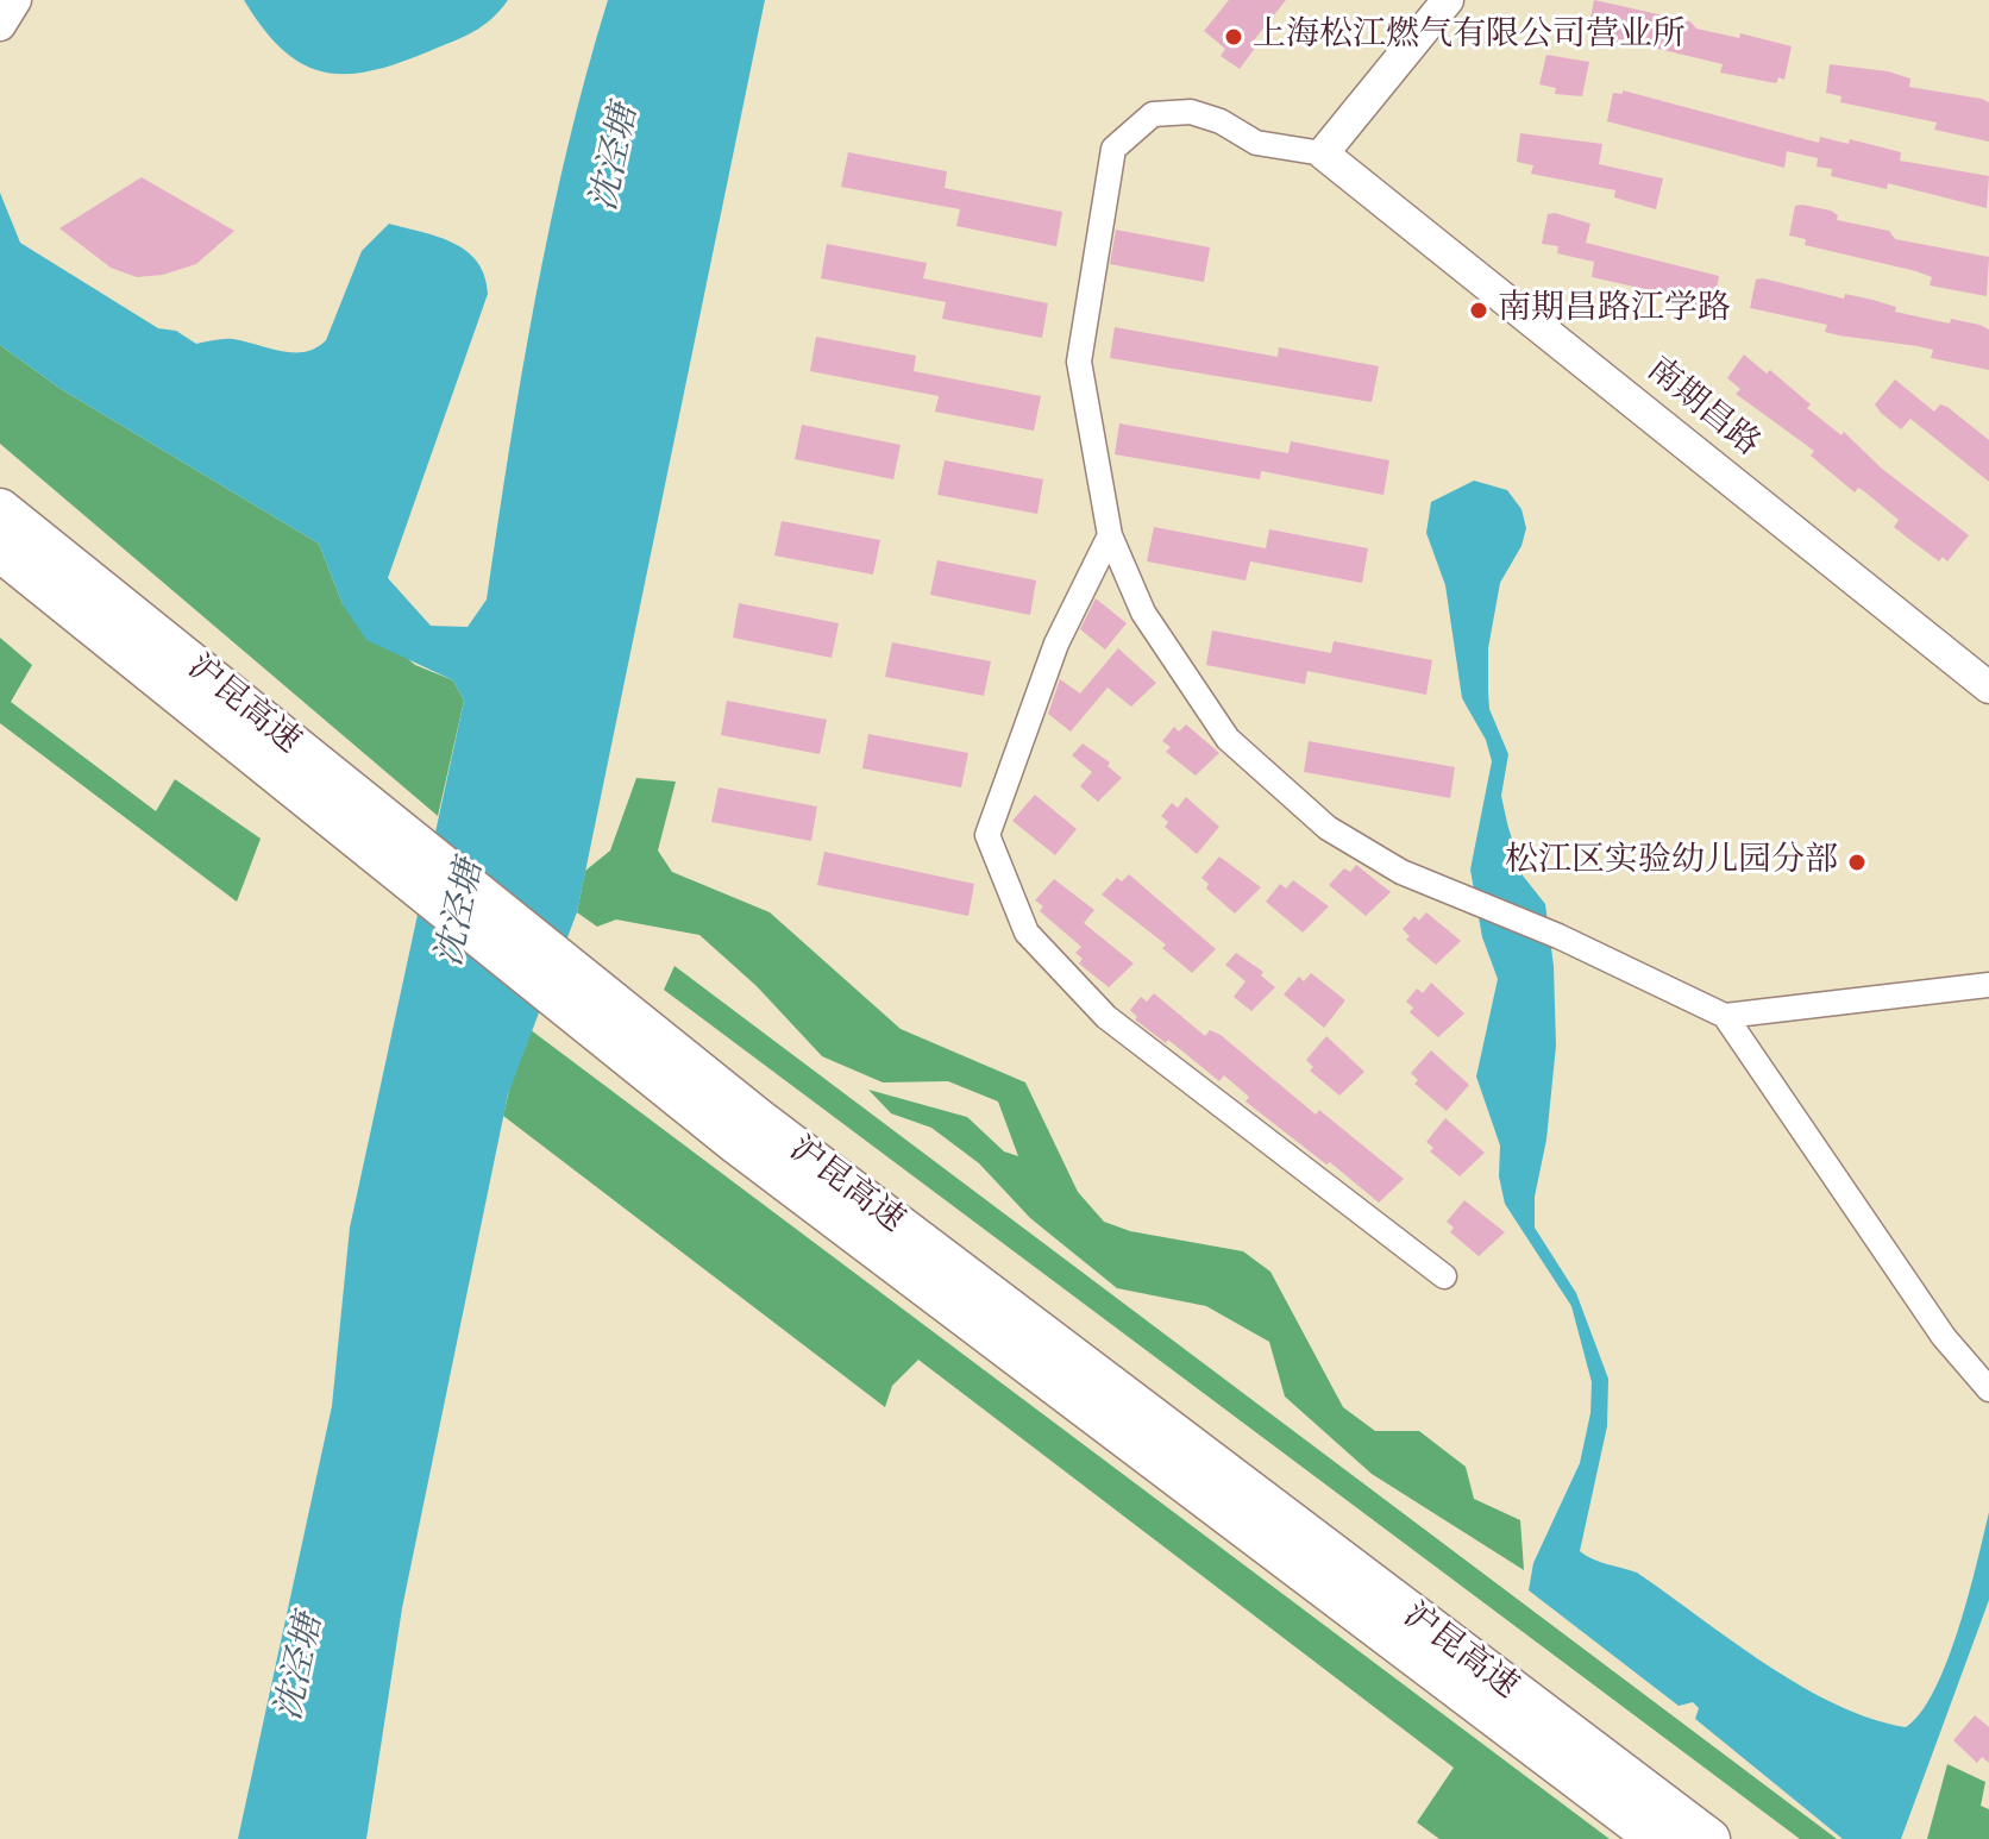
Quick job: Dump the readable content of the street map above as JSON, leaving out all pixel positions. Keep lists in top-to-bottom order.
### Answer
{
  "streets": {
    "highway": ["沪昆高速"],
    "main road": ["南期昌路"]
  },
  "water": ["沈泾塘"],
  "places": ["上海松江燃气有限公司营业所", "南期昌路江学路", "松江区实验幼儿园分部"]
}
